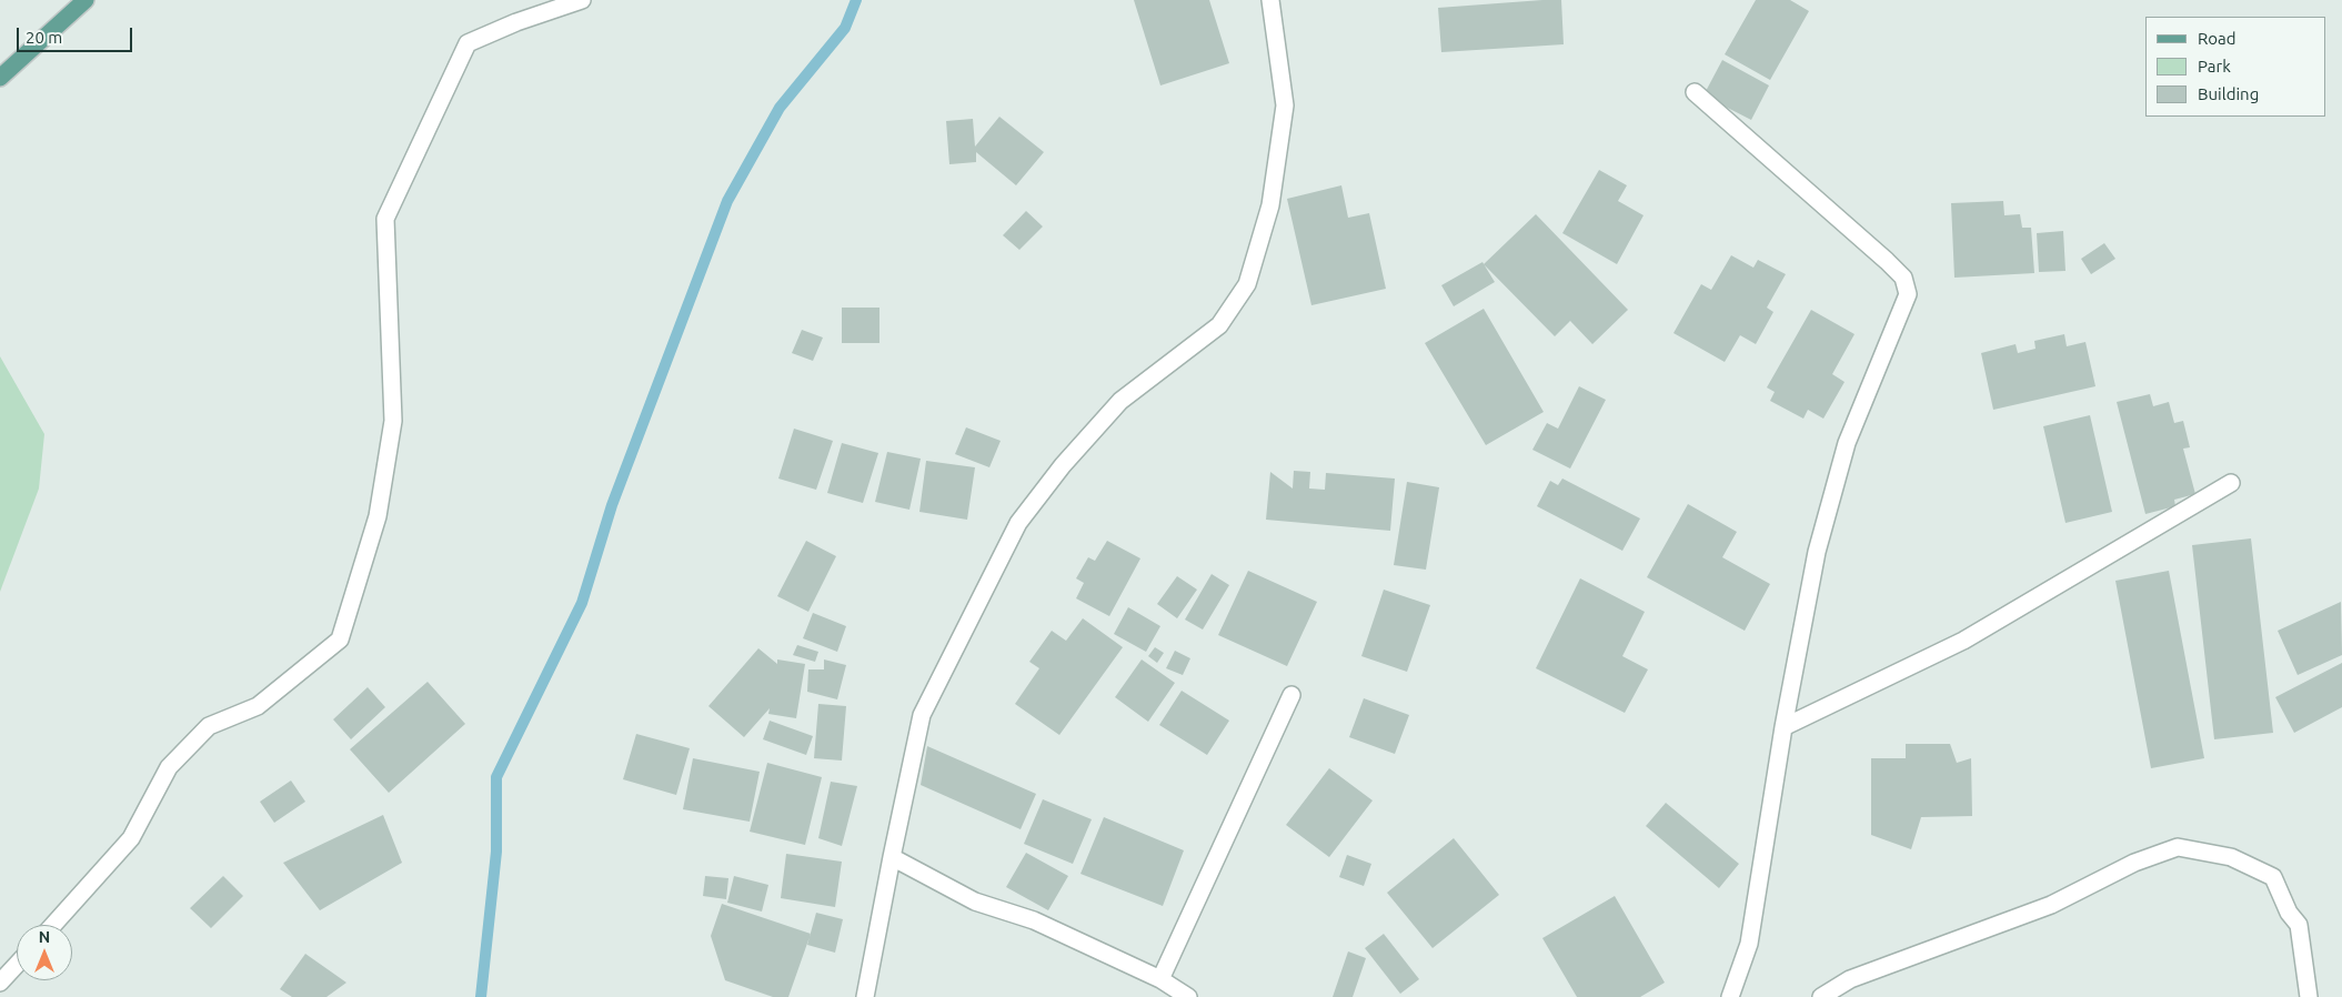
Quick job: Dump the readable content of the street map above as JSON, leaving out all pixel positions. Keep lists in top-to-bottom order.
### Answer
{
  "legend": ["Road", "Park", "Building"],
  "scale_bar": "20 m",
  "north": "top"
}
